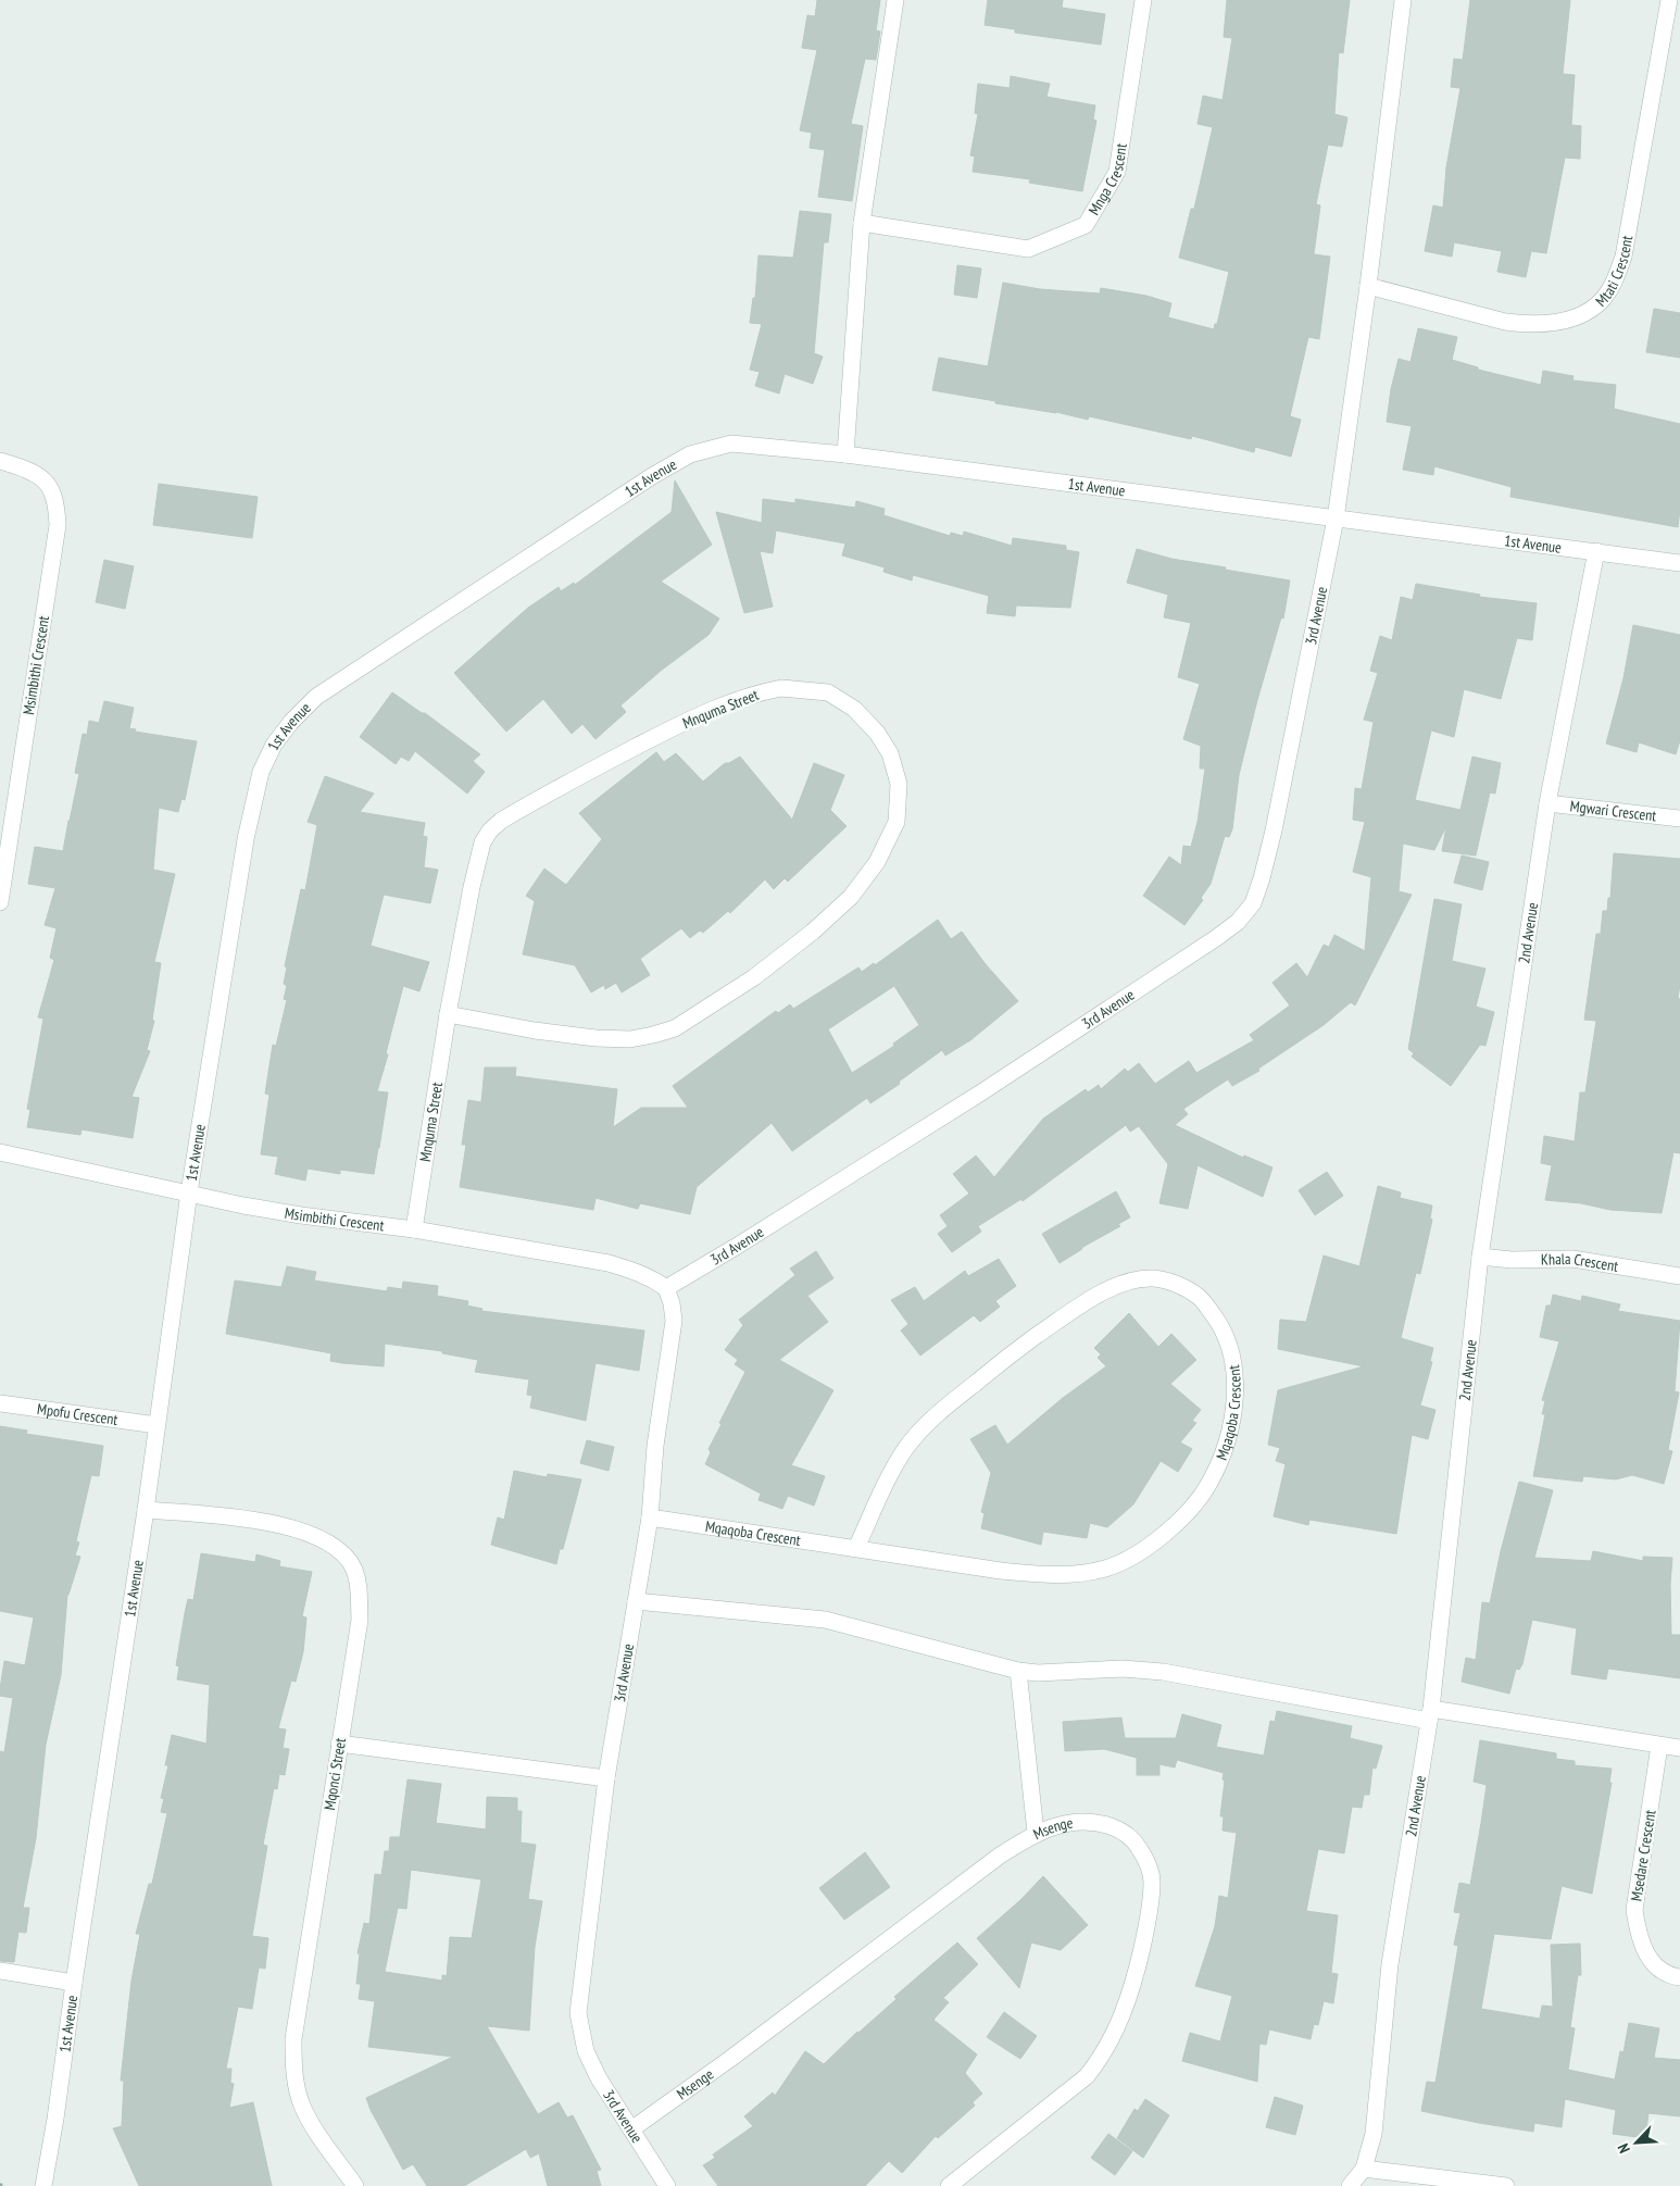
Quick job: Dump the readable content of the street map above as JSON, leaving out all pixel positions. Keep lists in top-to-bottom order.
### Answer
{
  "streets": {
    "street": [
      "Mnga Crescent",
      "Mtati Crescent",
      "1st Avenue",
      "3rd Avenue",
      "Msimbithi Crescent",
      "Mnquma Street",
      "Mgwari Crescent",
      "2nd Avenue",
      "Khala Crescent",
      "Mqaqoba Crescent",
      "Mpofu Crescent",
      "Mqonci Street",
      "Msenge",
      "Msedare Crescent"
    ]
  },
  "crossings": [
    ["1st Avenue", "3rd Avenue"],
    ["1st Avenue", "Msimbithi Crescent"],
    ["1st Avenue", "2nd Avenue"],
    ["1st Avenue", "Mpofu Crescent"],
    ["1st Avenue", "Mqonci Street"],
    ["3rd Avenue", "Msimbithi Crescent"],
    ["3rd Avenue", "Mqaqoba Crescent"],
    ["3rd Avenue", "Msenge"],
    ["Msimbithi Crescent", "Mnquma Street"],
    ["Mgwari Crescent", "2nd Avenue"],
    ["2nd Avenue", "Khala Crescent"]
  ],
  "north": "bottom left"
}
